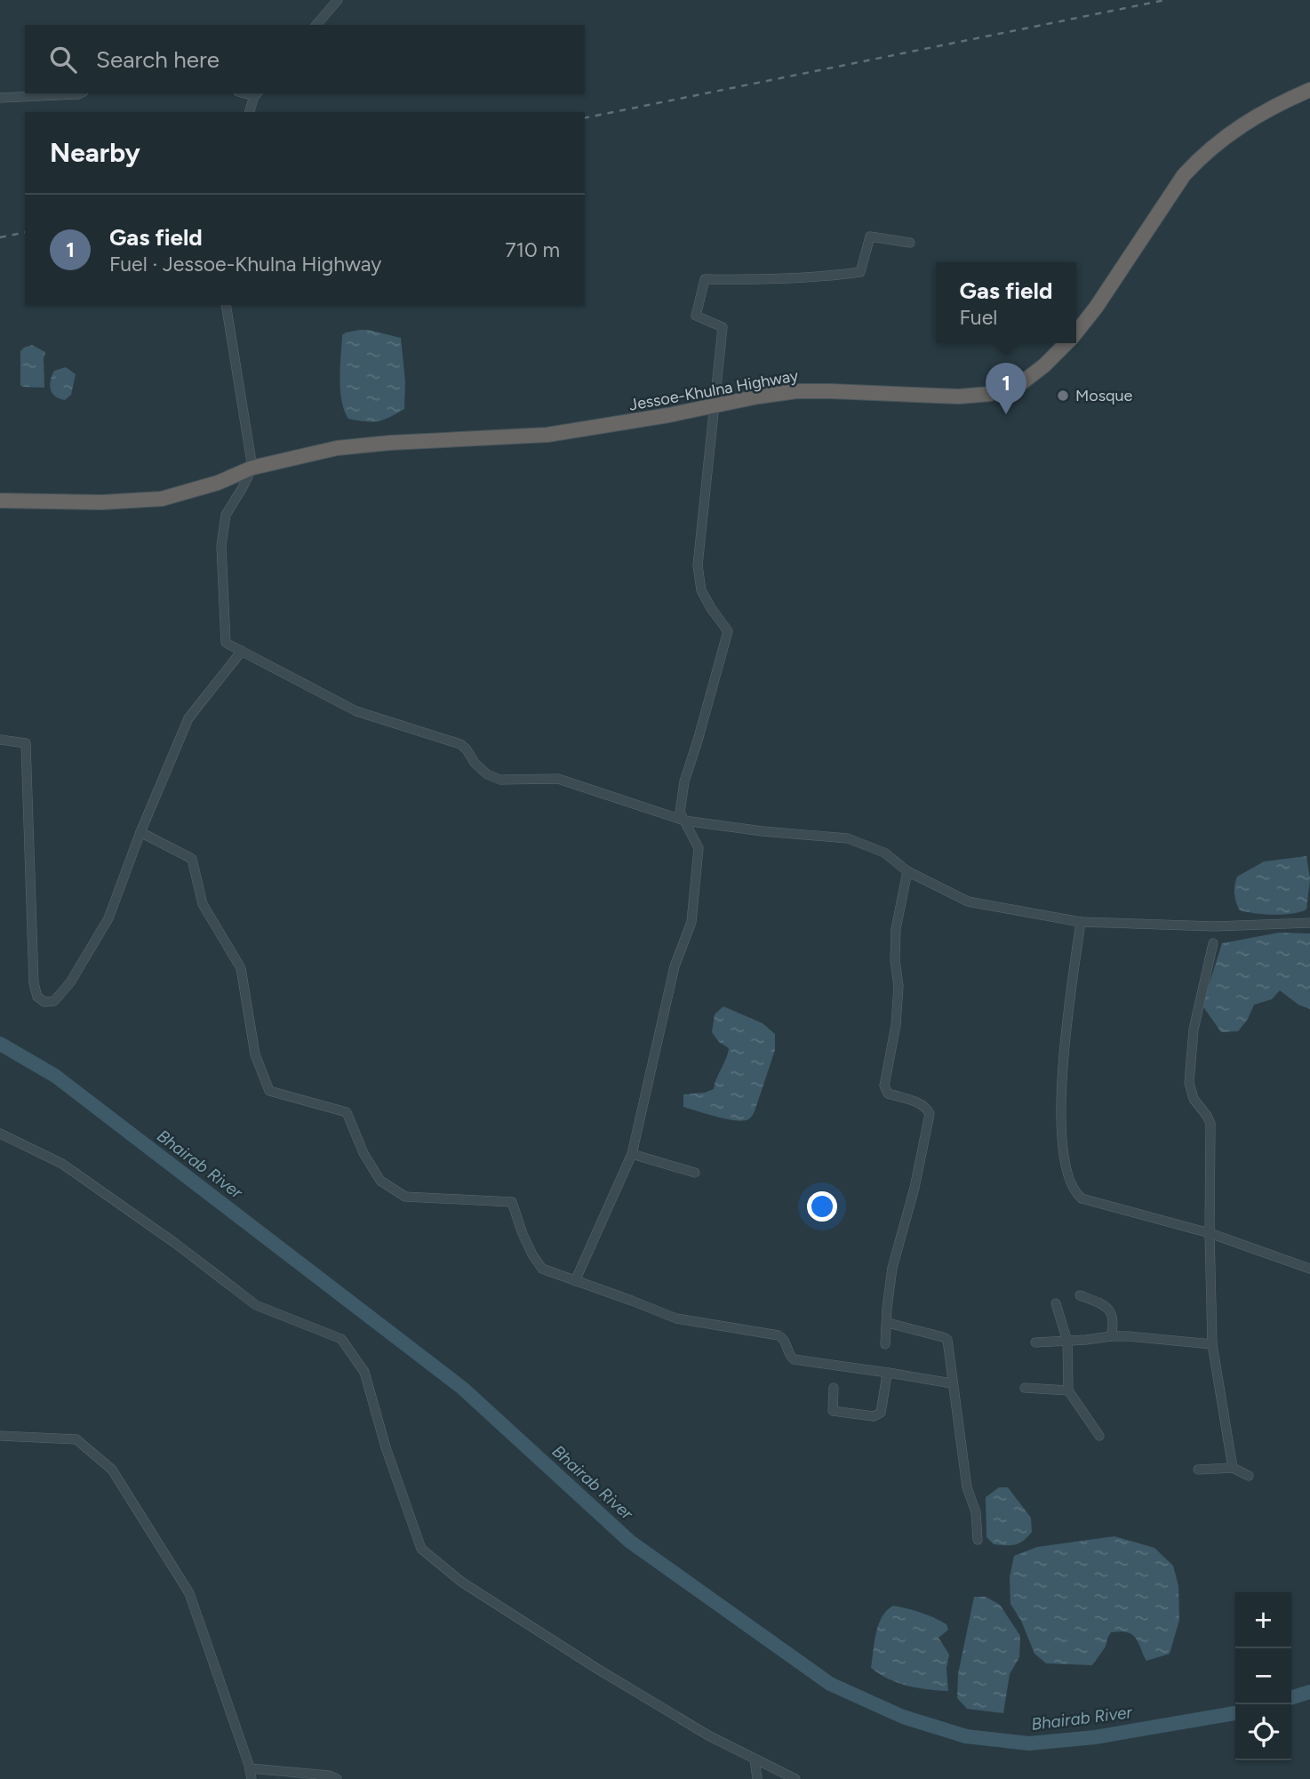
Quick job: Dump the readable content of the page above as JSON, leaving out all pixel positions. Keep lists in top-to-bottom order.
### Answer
{
  "streets": {
    "highway": ["Jessoe-Khulna Highway"]
  },
  "water": ["Bhairab River"],
  "places": ["Mosque"],
  "page": {
    "search": "Search here",
    "heading": "Nearby",
    "list": [
      {
        "mark": "1",
        "name": "Gas field",
        "note": "Fuel · Jessoe-Khulna Highway",
        "value": "710 m"
      }
    ],
    "popup": ["Gas field", "Fuel"],
    "pins": "1",
    "map_buttons": ["+", "−"]
  }
}
